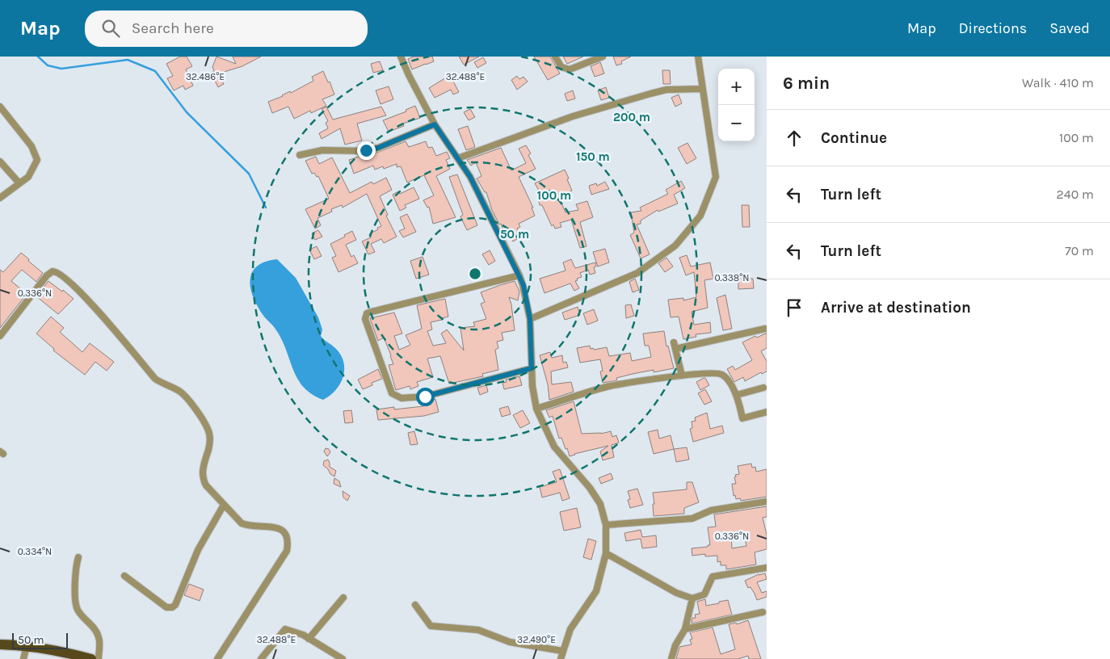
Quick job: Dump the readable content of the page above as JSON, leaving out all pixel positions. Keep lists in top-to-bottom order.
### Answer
{
  "scale_bar": "50 m",
  "page": {
    "header": "Map",
    "search": "Search here",
    "nav": ["Map", "Directions", "Saved"],
    "heading": ["6 min", "Walk · 410 m"],
    "map_buttons": ["+", "−"],
    "list": [
      ["Continue", "100 m"],
      ["Turn left", "240 m"],
      ["Turn left", "70 m"],
      "Arrive at destination"
    ],
    "scale": "50 m"
  },
  "coordinates": [
    "32.486°E",
    "32.488°E",
    "0.338°N",
    "0.336°N",
    "0.334°N",
    "32.490°E"
  ],
  "rings": [
    "200 m",
    "150 m",
    "100 m",
    "50 m"
  ]
}
